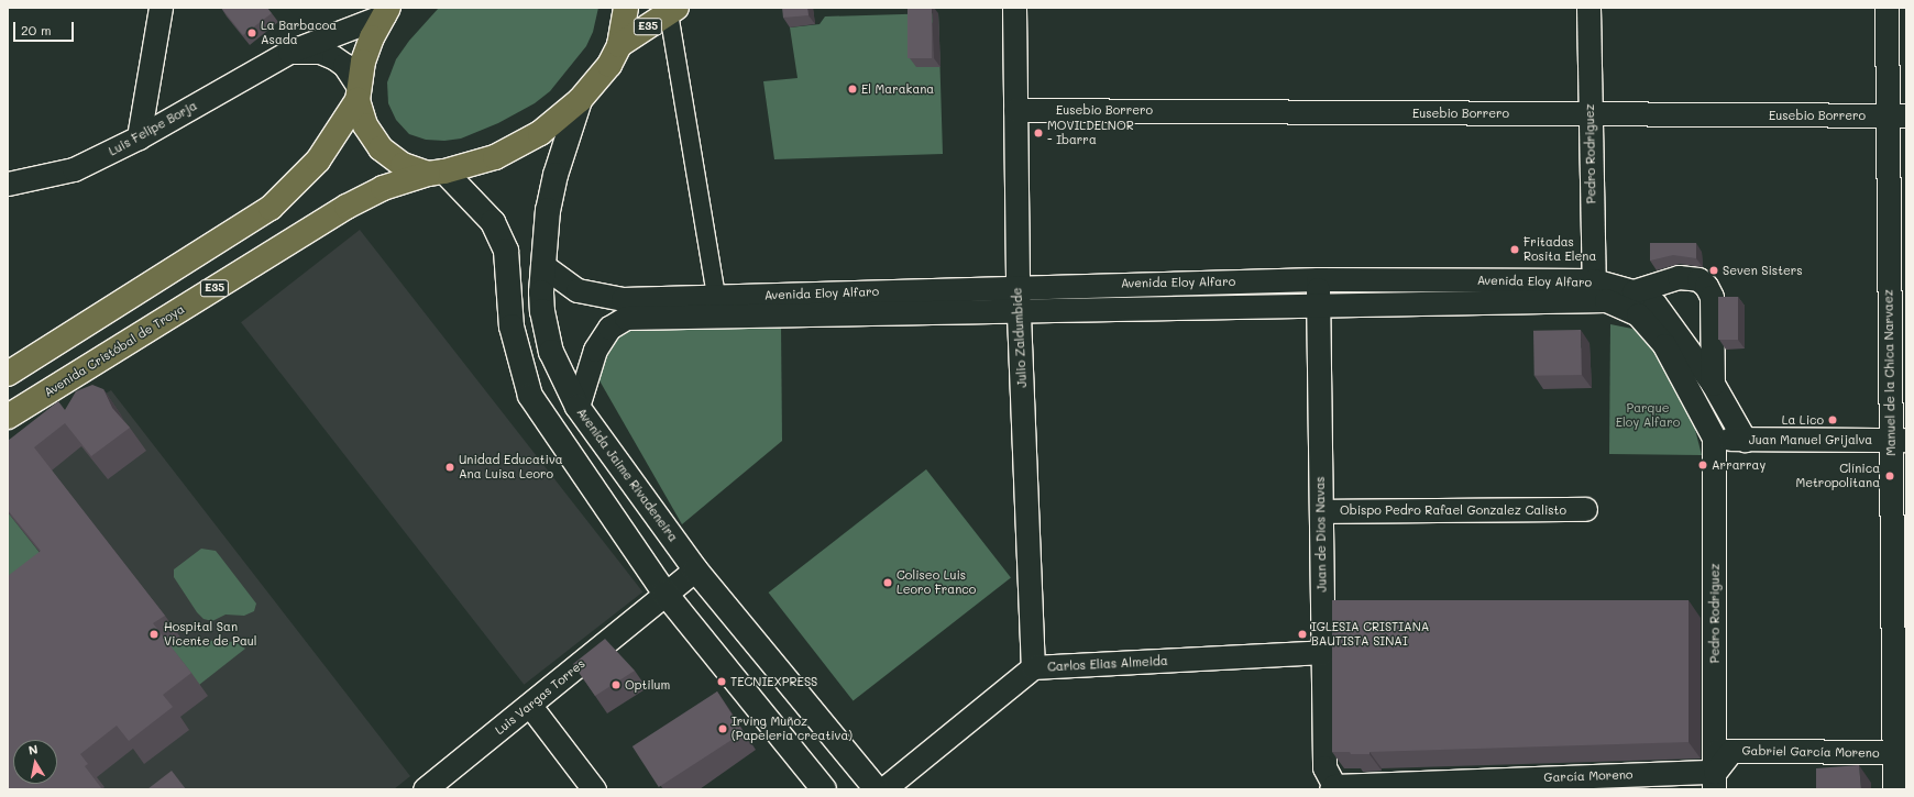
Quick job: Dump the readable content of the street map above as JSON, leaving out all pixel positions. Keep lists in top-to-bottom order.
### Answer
{
  "streets": {
    "highway": ["E35", "Avenida Cristóbal de Troya"],
    "main road": ["Avenida Jaime Rivadeneira"],
    "street": [
      "Eusebio Borrero",
      "Luis Felipe Borja",
      "Pedro Rodriguez",
      "Avenida Eloy Alfaro",
      "Julio Zaldumbide",
      "Manuel de la Chica Narvaez",
      "Juan Manuel Grijalva",
      "Obispo Pedro Rafael Gonzalez Calisto",
      "Juan de Dios Navas",
      "Carlos Elias Almeida",
      "Luis Vargas Torres",
      "Gabriel García Moreno",
      "García Moreno"
    ]
  },
  "crossings": [
    ["E35", "Avenida Cristóbal de Troya"],
    ["E35", "Avenida Jaime Rivadeneira"],
    ["Eusebio Borrero", "Pedro Rodriguez"],
    ["Eusebio Borrero", "Julio Zaldumbide"],
    ["Eusebio Borrero", "Manuel de la Chica Narvaez"],
    ["Pedro Rodriguez", "Avenida Eloy Alfaro"],
    ["Pedro Rodriguez", "Juan Manuel Grijalva"],
    ["Pedro Rodriguez", "Gabriel García Moreno"],
    ["Pedro Rodriguez", "García Moreno"],
    ["Avenida Eloy Alfaro", "Julio Zaldumbide"],
    ["Avenida Eloy Alfaro", "Juan Manuel Grijalva"],
    ["Avenida Eloy Alfaro", "Avenida Jaime Rivadeneira"],
    ["Avenida Eloy Alfaro", "Juan de Dios Navas"],
    ["Julio Zaldumbide", "Carlos Elias Almeida"],
    ["Manuel de la Chica Narvaez", "Juan Manuel Grijalva"],
    ["Manuel de la Chica Narvaez", "Gabriel García Moreno"],
    ["Avenida Jaime Rivadeneira", "Luis Vargas Torres"],
    ["Obispo Pedro Rafael Gonzalez Calisto", "Juan de Dios Navas"],
    ["Juan de Dios Navas", "Carlos Elias Almeida"],
    ["Juan de Dios Navas", "García Moreno"],
    ["Gabriel García Moreno", "García Moreno"]
  ],
  "parks": ["Parque Eloy Alfaro"],
  "places": [
    "La Barbacoa Asada",
    "El Marakana",
    "MOVILDELNOR - Ibarra",
    "Fritadas Rosita Elena",
    "Seven Sisters",
    "La Lico",
    "Arrarray",
    "Unidad Educativa Ana Luisa Leoro",
    "Clínica Metropolitana",
    "Coliseo Luis Leoro Franco",
    "Hospital San Vicente de Paul",
    "IGLESIA CRISTIANA BAUTISTA SINAI",
    "TECNIEXPRESS",
    "Optilum",
    "Irving Muñoz (Papeleria creativa)"
  ],
  "scale_bar": "20 m",
  "north": "top"
}
